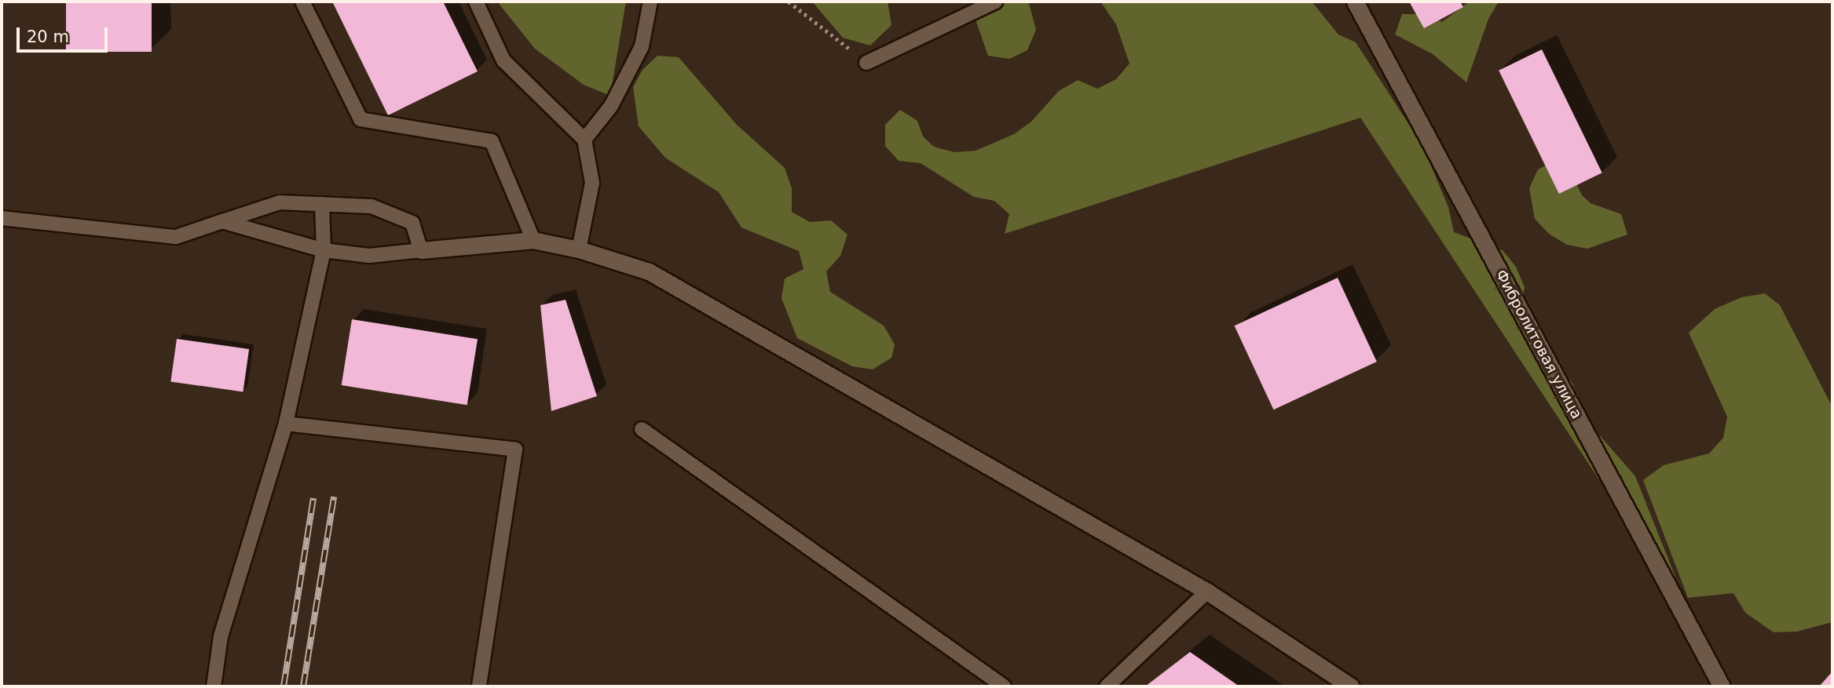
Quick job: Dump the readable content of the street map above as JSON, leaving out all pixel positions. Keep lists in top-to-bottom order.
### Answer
{
  "streets": {
    "street": ["Фибролитовая улица"]
  },
  "scale_bar": "20 m"
}
